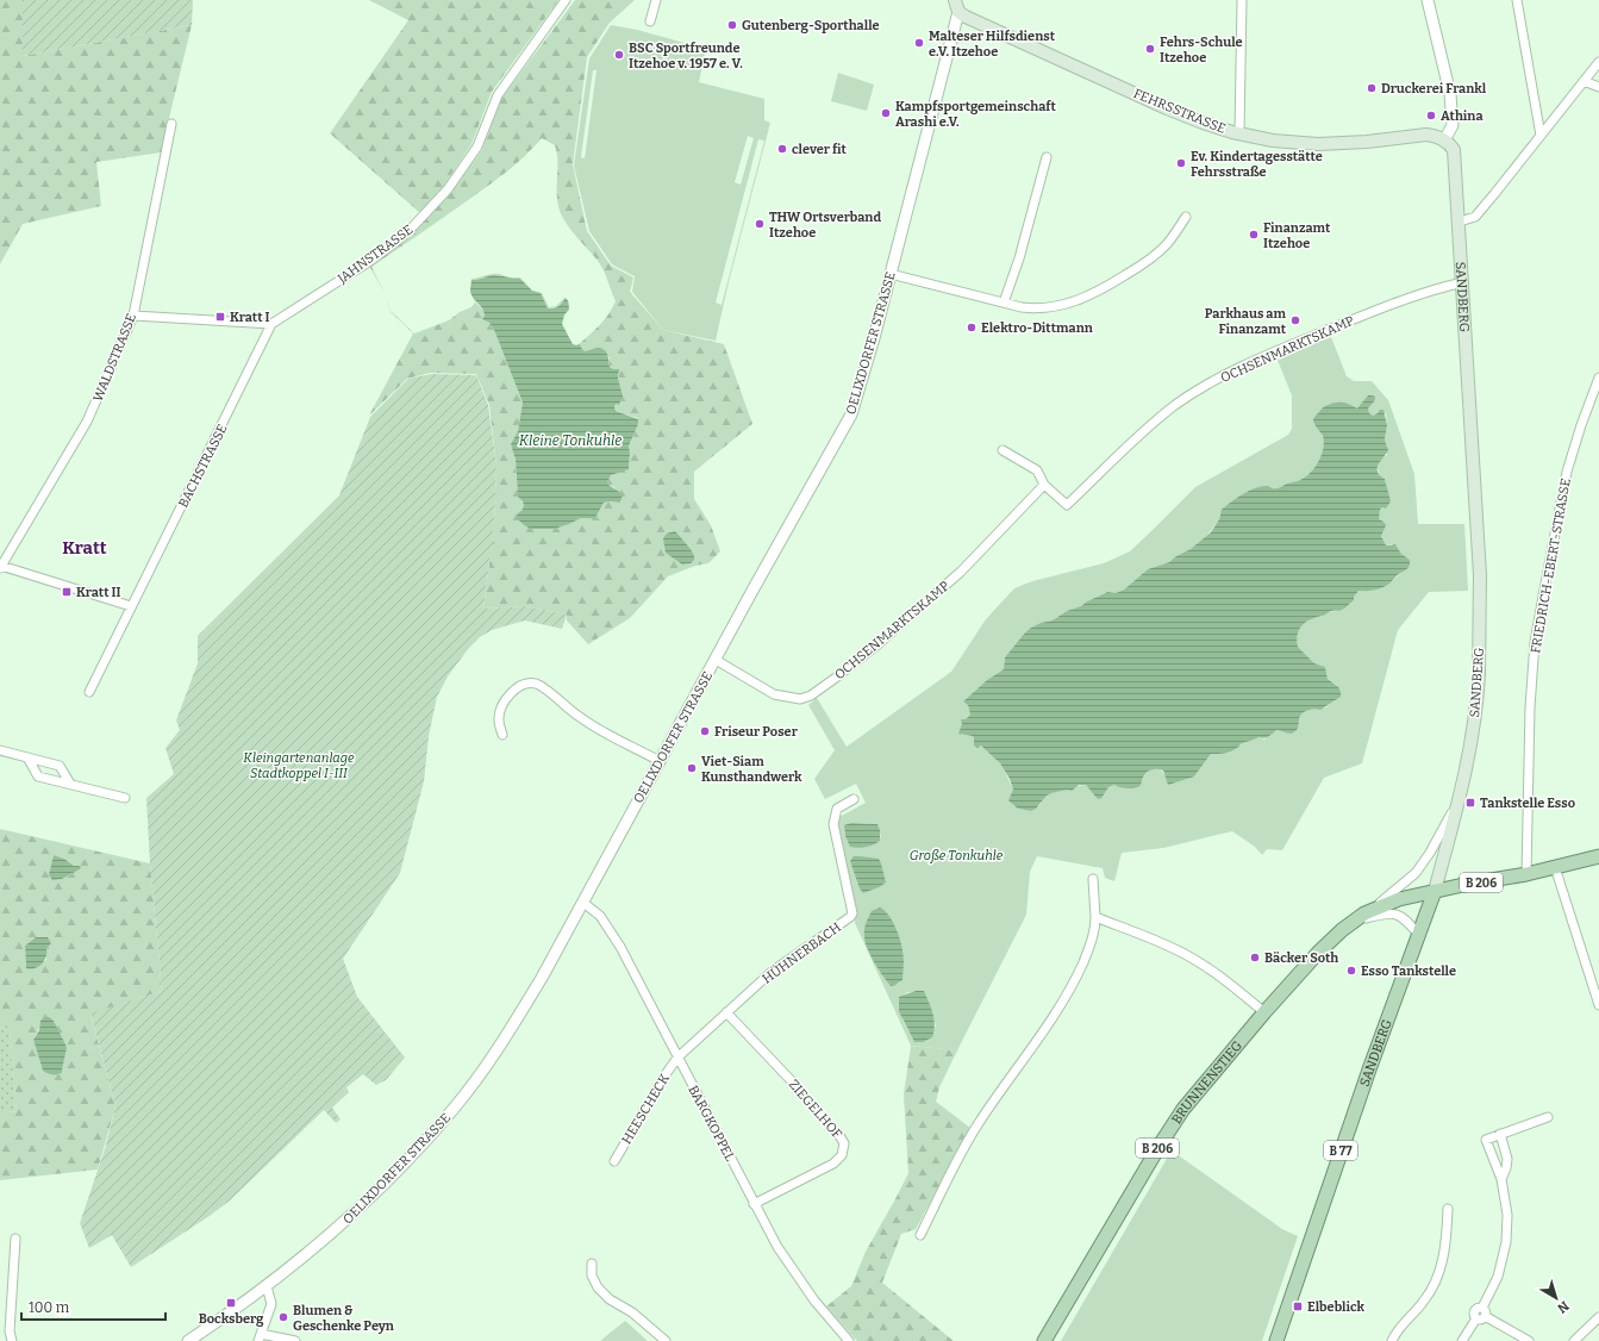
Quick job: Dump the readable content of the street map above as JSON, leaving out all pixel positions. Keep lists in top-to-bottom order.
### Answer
{
  "streets": {
    "main road": [
      "FEHRSSTRASSE",
      "SANDBERG",
      "B 206",
      "BRUNNENSTIEG",
      "B 77"
    ],
    "street": [
      "JAHNSTRASSE",
      "OELIXDORFER STRASSE",
      "OCHSENMARKTSKAMP",
      "WALDSTRASSE",
      "BACHSTRASSE",
      "FRIEDRICH-EBERT-STRASSE",
      "HÜHNERBACH",
      "HEESCHECK",
      "ZIEGELHOF",
      "BARGKOPPEL"
    ]
  },
  "crossings": [
    ["FEHRSSTRASSE", "SANDBERG"],
    ["FEHRSSTRASSE", "OELIXDORFER STRASSE"],
    ["JAHNSTRASSE", "BACHSTRASSE"],
    ["SANDBERG", "OCHSENMARKTSKAMP"],
    ["SANDBERG", "B 206"],
    ["SANDBERG", "BRUNNENSTIEG"],
    ["OELIXDORFER STRASSE", "OCHSENMARKTSKAMP"],
    ["OELIXDORFER STRASSE", "BARGKOPPEL"],
    ["FRIEDRICH-EBERT-STRASSE", "B 206"],
    ["B 206", "BRUNNENSTIEG"],
    ["HÜHNERBACH", "HEESCHECK"],
    ["HÜHNERBACH", "ZIEGELHOF"],
    ["HÜHNERBACH", "BARGKOPPEL"],
    ["HEESCHECK", "BARGKOPPEL"],
    ["ZIEGELHOF", "BARGKOPPEL"]
  ],
  "districts": ["Kratt"],
  "water": ["Kleine Tonkuhle"],
  "parks": ["Kleingartenanlage Stadtkoppel I-III", "Große Tonkuhle"],
  "places": {
    "other": [
      "Gutenberg-Sporthalle",
      "Malteser Hilfsdienst e.V. Itzehoe",
      "Fehrs-Schule Itzehoe",
      "BSC Sportfreunde Itzehoe v. 1957 e. V.",
      "Druckerei Frankl",
      "Kampfsportgemeinschaft Arashi e.V.",
      "Athina",
      "clever fit",
      "Ev. Kindertagesstätte Fehrsstraße",
      "THW Ortsverband Itzehoe",
      "Finanzamt Itzehoe",
      "Parkhaus am Finanzamt",
      "Elektro-Dittmann",
      "Friseur Poser",
      "Viet-Siam Kunsthandwerk",
      "Bäcker Soth",
      "Esso Tankstelle",
      "Blumen & Geschenke Peyn"
    ],
    "transit": [
      "Kratt I",
      "Kratt II",
      "Tankstelle Esso",
      "Bocksberg",
      "Elbeblick"
    ]
  },
  "scale_bar": "100 m",
  "north": "bottom right"
}
